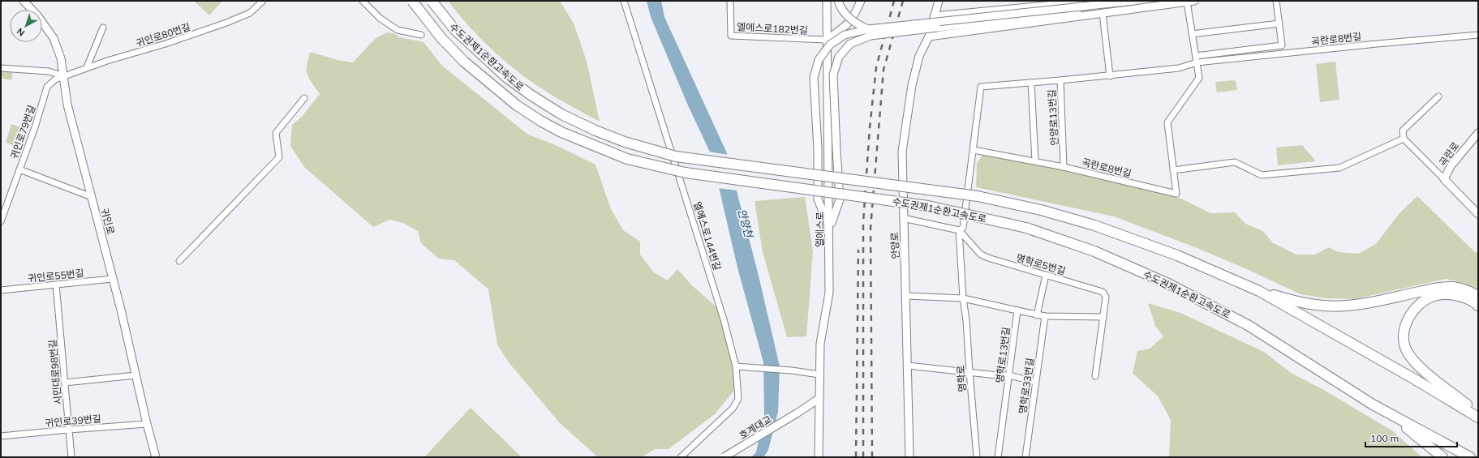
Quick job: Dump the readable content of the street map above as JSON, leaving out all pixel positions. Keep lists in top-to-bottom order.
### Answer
{
  "streets": {
    "highway": ["수도권제1순환고속도로"],
    "street": [
      "엘에스로182번길",
      "귀인로80번길",
      "곡란로8번길",
      "안양로13번길",
      "귀인로79번길",
      "곡란로",
      "귀인로",
      "엘에스로",
      "엘에스로144번길",
      "안양로",
      "명학로5번길",
      "귀인로55번길",
      "명학로13번길",
      "시민대로98번길",
      "명학로",
      "명학로33번길",
      "귀인로39번길",
      "호계대교"
    ]
  },
  "crossings": [
    ["엘에스로182번길", "엘에스로"],
    ["귀인로80번길", "귀인로79번길"],
    ["귀인로80번길", "귀인로"],
    ["곡란로8번길", "안양로13번길"],
    ["안양로13번길", "명학로5번길"],
    ["안양로13번길", "명학로"],
    ["귀인로79번길", "귀인로"],
    ["귀인로", "귀인로55번길"],
    ["귀인로", "귀인로39번길"],
    ["엘에스로", "호계대교"],
    ["명학로5번길", "명학로"],
    ["귀인로55번길", "시민대로98번길"],
    ["시민대로98번길", "귀인로39번길"]
  ],
  "water": ["안양천"],
  "scale_bar": "100 m",
  "north": "bottom left"
}
